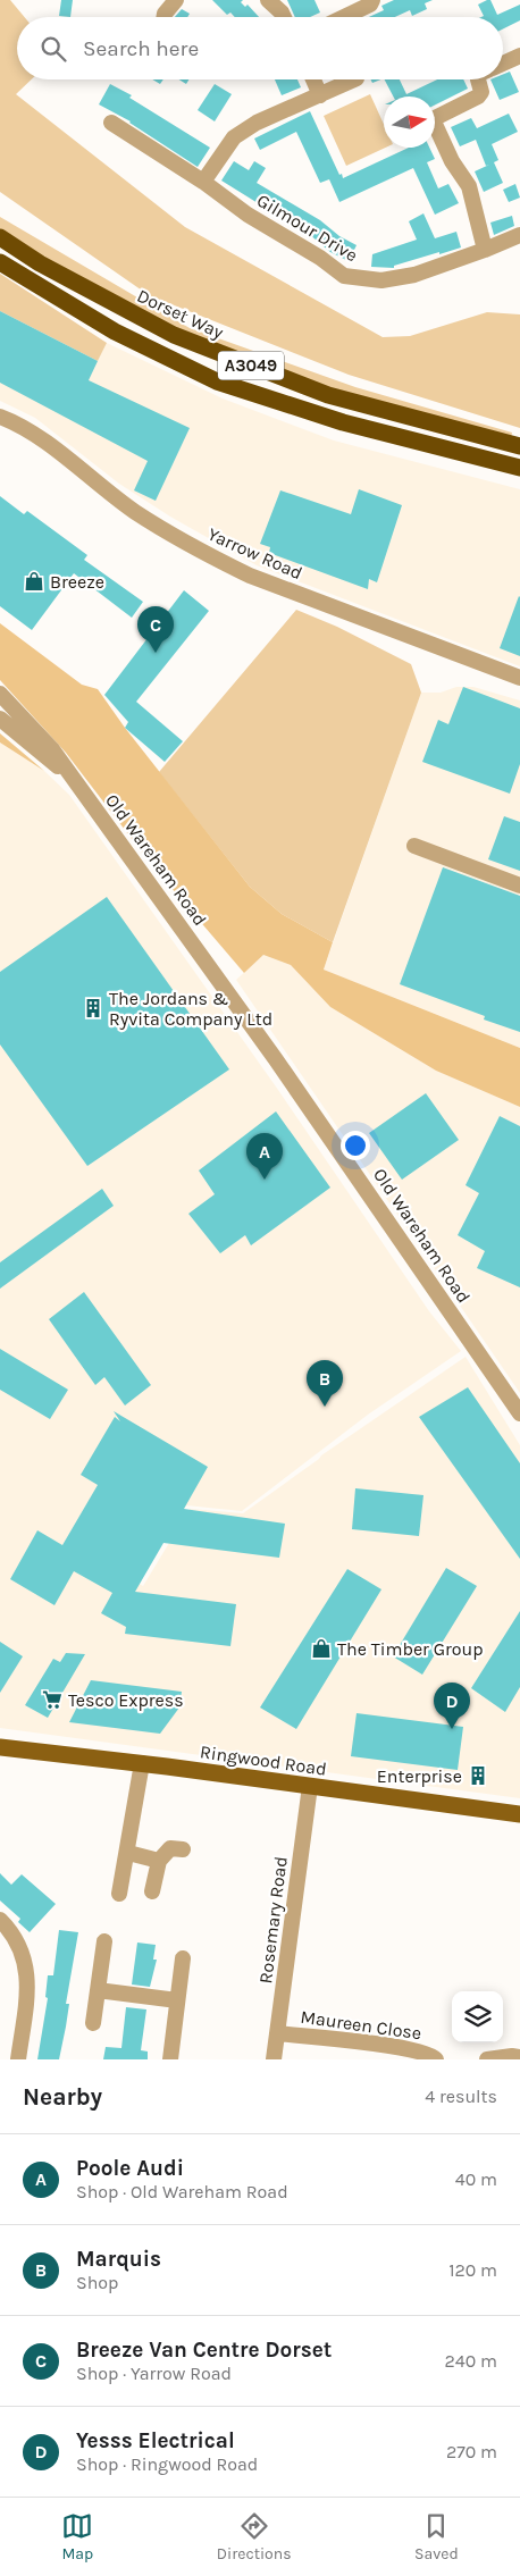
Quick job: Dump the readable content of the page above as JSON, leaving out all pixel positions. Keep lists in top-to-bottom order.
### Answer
{
  "streets": {
    "highway": ["Dorset Way", "A3049"],
    "main road": ["Ringwood Road"],
    "street": [
      "Gilmour Drive",
      "Yarrow Road",
      "Old Wareham Road",
      "Rosemary Road",
      "Maureen Close"
    ]
  },
  "crossings": [
    ["Ringwood Road", "Rosemary Road"],
    ["Rosemary Road", "Maureen Close"]
  ],
  "places": {
    "shop": ["Breeze", "The Timber Group"],
    "building": ["The Jordans & Ryvita Company Ltd", "Enterprise"],
    "supermarket": ["Tesco Express"]
  },
  "north": "right",
  "page": {
    "search": "Search here",
    "pins": [
      "C",
      "A",
      "B",
      "D"
    ],
    "heading": ["Nearby", "4 results"],
    "list": [
      {
        "mark": "A",
        "name": "Poole Audi",
        "note": "Shop · Old Wareham Road",
        "value": "40 m"
      },
      {
        "mark": "B",
        "name": "Marquis",
        "note": "Shop",
        "value": "120 m"
      },
      {
        "mark": "C",
        "name": "Breeze Van Centre Dorset",
        "note": "Shop · Yarrow Road",
        "value": "240 m"
      },
      {
        "mark": "D",
        "name": "Yesss Electrical",
        "note": "Shop · Ringwood Road",
        "value": "270 m"
      }
    ],
    "nav": ["Map", "Directions", "Saved"]
  }
}
